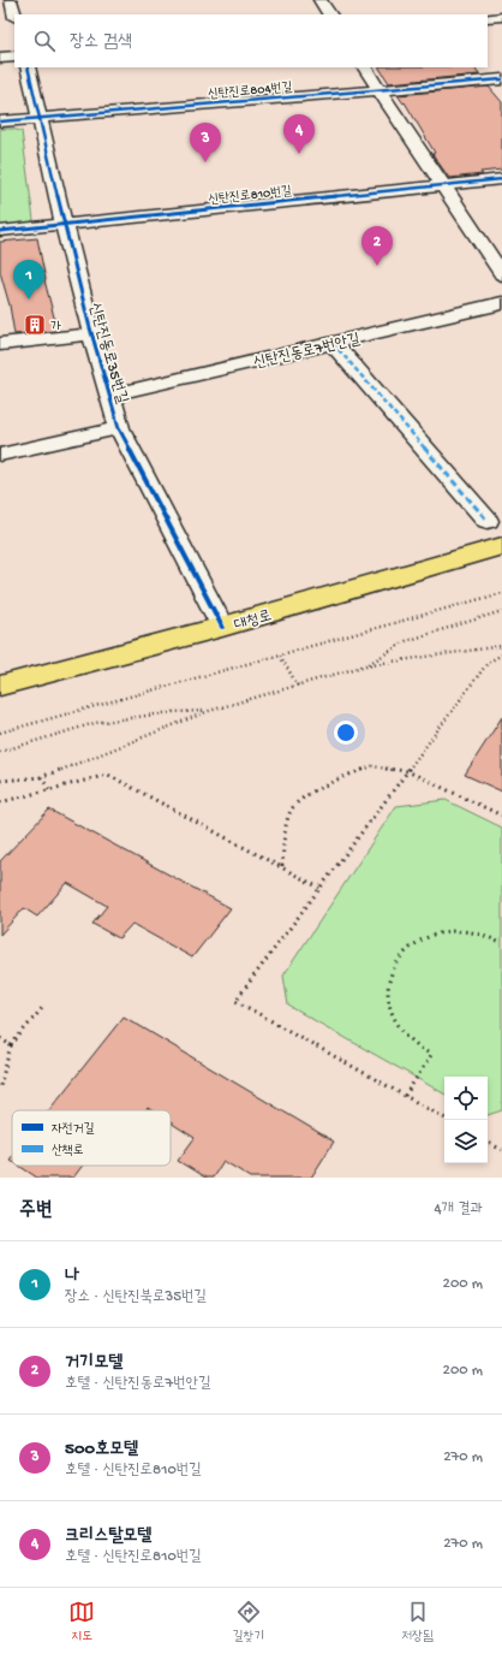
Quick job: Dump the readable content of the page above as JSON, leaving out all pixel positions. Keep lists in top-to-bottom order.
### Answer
{
  "streets": {
    "main road": ["대청로"],
    "street": [
      "신탄진로804번길",
      "신탄진로810번길",
      "신탄진동로7번안길",
      "신탄진동로35번길"
    ]
  },
  "crossings": [
    ["신탄진로804번길", "신탄진동로35번길"],
    ["신탄진로810번길", "신탄진동로35번길"],
    ["신탄진동로7번안길", "신탄진동로35번길"],
    ["신탄진동로35번길", "대청로"]
  ],
  "places": {
    "building": ["가"]
  },
  "legend": ["자전거길", "산책로"],
  "page": {
    "search": "장소 검색",
    "pins": [
      "4",
      "3",
      "2",
      "1"
    ],
    "heading": ["주변", "4개 결과"],
    "list": [
      {
        "mark": "1",
        "name": "나",
        "note": "장소 · 신탄진북로35번길",
        "value": "200 m"
      },
      {
        "mark": "2",
        "name": "거기모텔",
        "note": "호텔 · 신탄진동로7번안길",
        "value": "200 m"
      },
      {
        "mark": "3",
        "name": "500호모텔",
        "note": "호텔 · 신탄진로810번길",
        "value": "270 m"
      },
      {
        "mark": "4",
        "name": "크리스탈모텔",
        "note": "호텔 · 신탄진로810번길",
        "value": "270 m"
      }
    ],
    "nav": ["지도", "길찾기", "저장됨"]
  }
}
